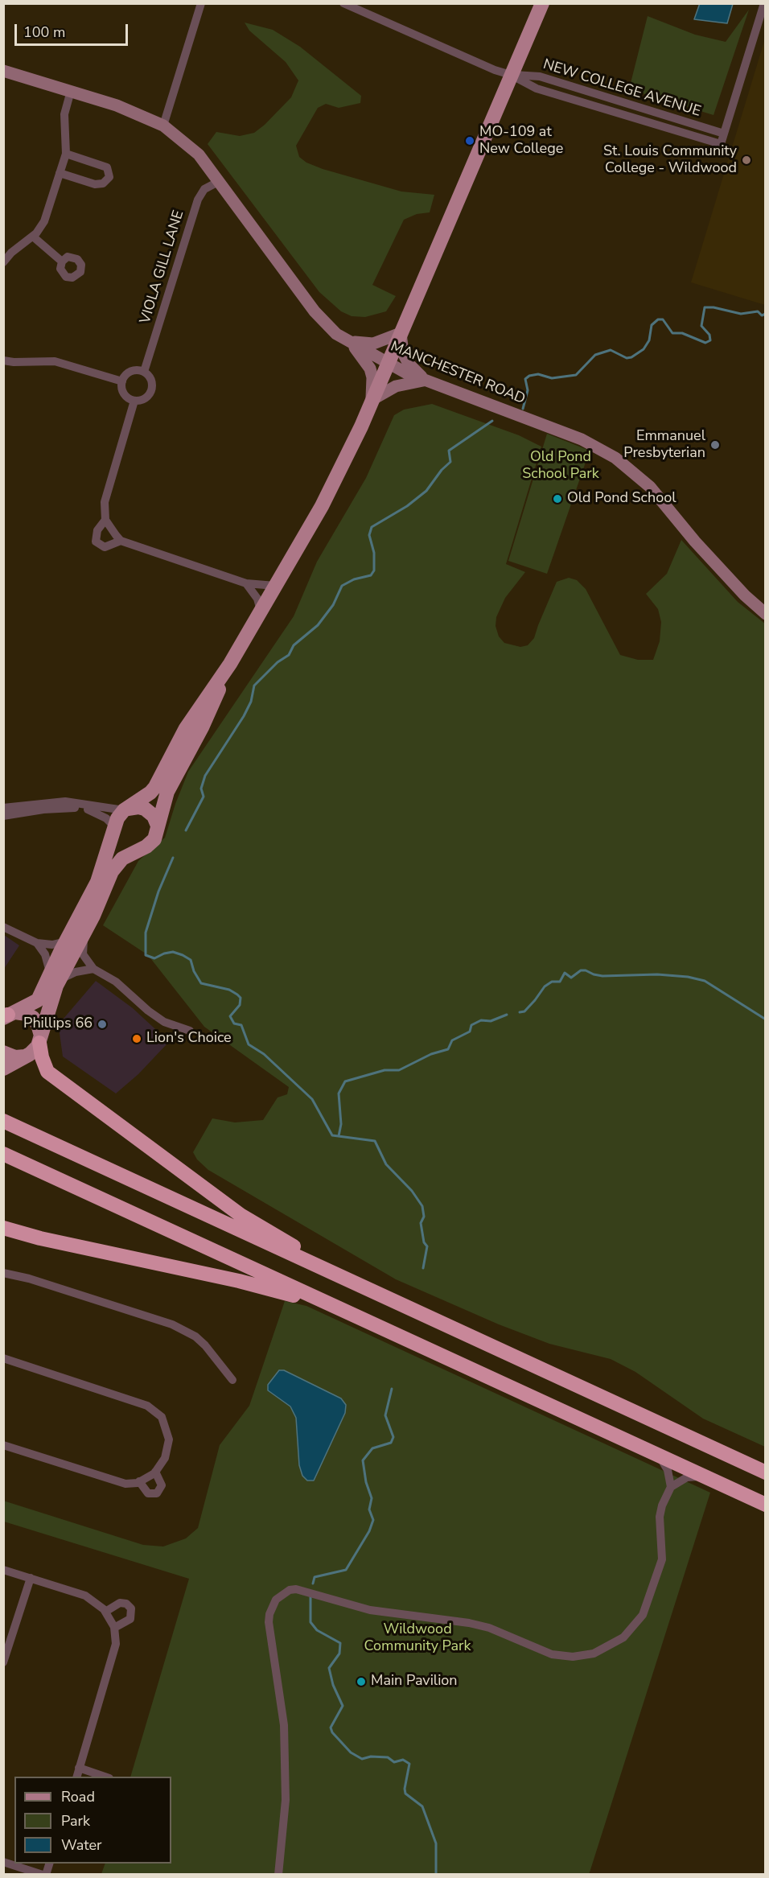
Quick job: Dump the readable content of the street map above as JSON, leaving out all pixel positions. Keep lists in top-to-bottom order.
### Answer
{
  "streets": {
    "street": ["NEW COLLEGE AVENUE", "VIOLA GILL LANE", "MANCHESTER ROAD"]
  },
  "crossings": [
    ["VIOLA GILL LANE", "MANCHESTER ROAD"]
  ],
  "parks": ["Old Pond School Park", "Wildwood Community Park"],
  "places": [
    "MO-109 at New College",
    "St. Louis Community College - Wildwood",
    "Emmanuel Presbyterian",
    "Old Pond School",
    "Phillips 66",
    "Lion's Choice",
    "Main Pavilion"
  ],
  "legend": ["Road", "Park", "Water"],
  "scale_bar": "100 m"
}
